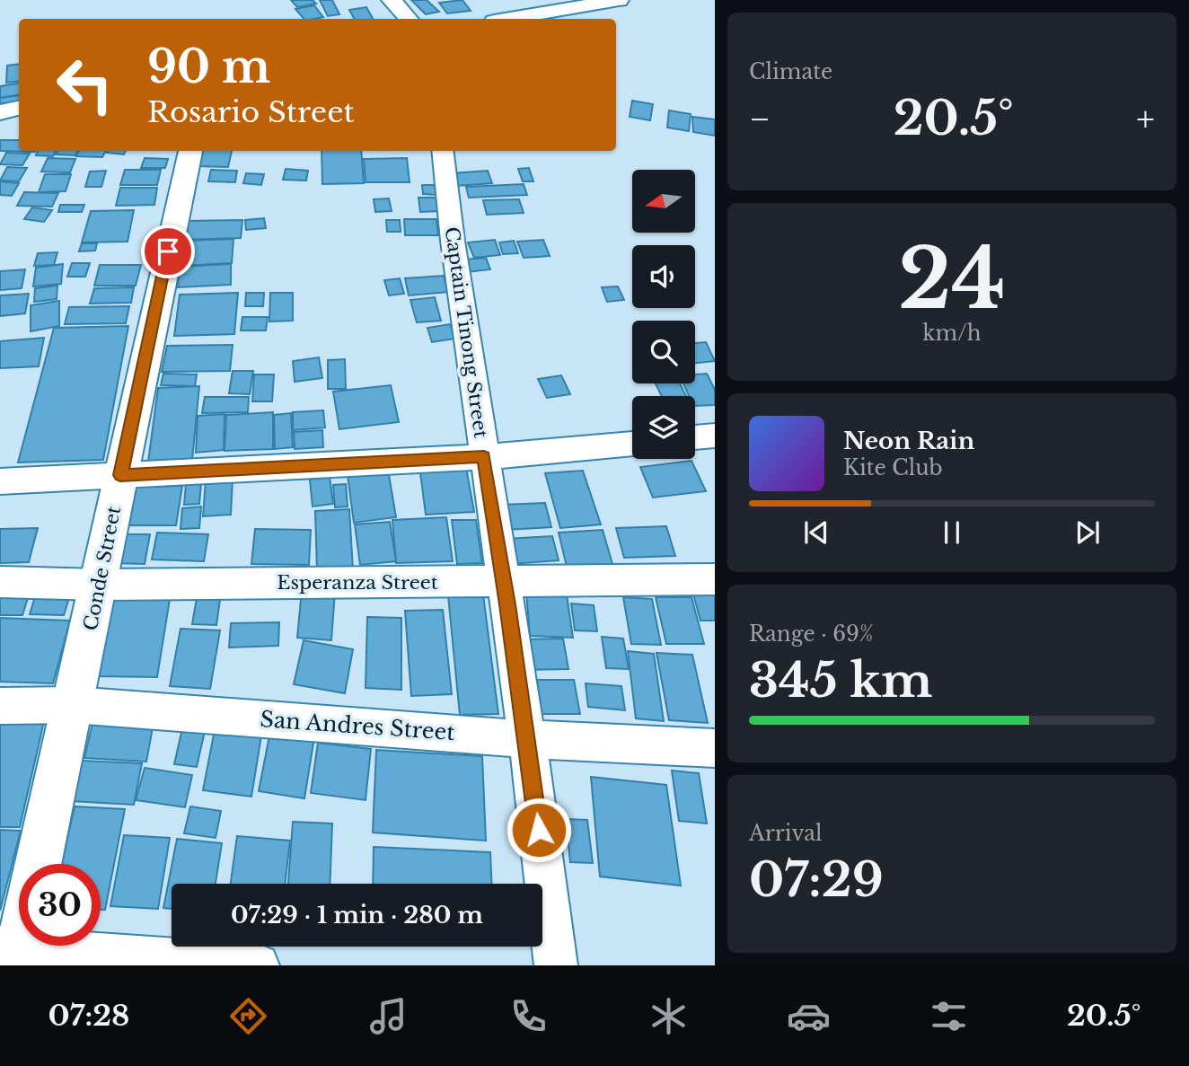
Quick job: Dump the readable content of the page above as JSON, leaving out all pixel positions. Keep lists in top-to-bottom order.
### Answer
{
  "streets": {
    "street": [
      "Captain Tinong Street",
      "Conde Street",
      "Esperanza Street",
      "San Andres Street"
    ]
  },
  "crossings": [
    ["Captain Tinong Street", "Esperanza Street"],
    ["Captain Tinong Street", "San Andres Street"],
    ["Conde Street", "Esperanza Street"],
    ["Conde Street", "San Andres Street"]
  ],
  "north": "left",
  "page": {
    "tile": [
      "Climate",
      ["24", "km/h"],
      ["Range · 69%", "345 km"],
      ["Arrival", "07:29"]
    ],
    "turn": ["90 m", "Rosario Street"],
    "heat": ["−", "20.5°", "+"],
    "song": ["Neon Rain", "Kite Club"],
    "limit": "30",
    "trip": "07:29 · 1 min · 280 m",
    "tabs": ["07:28", "20.5°"]
  }
}
